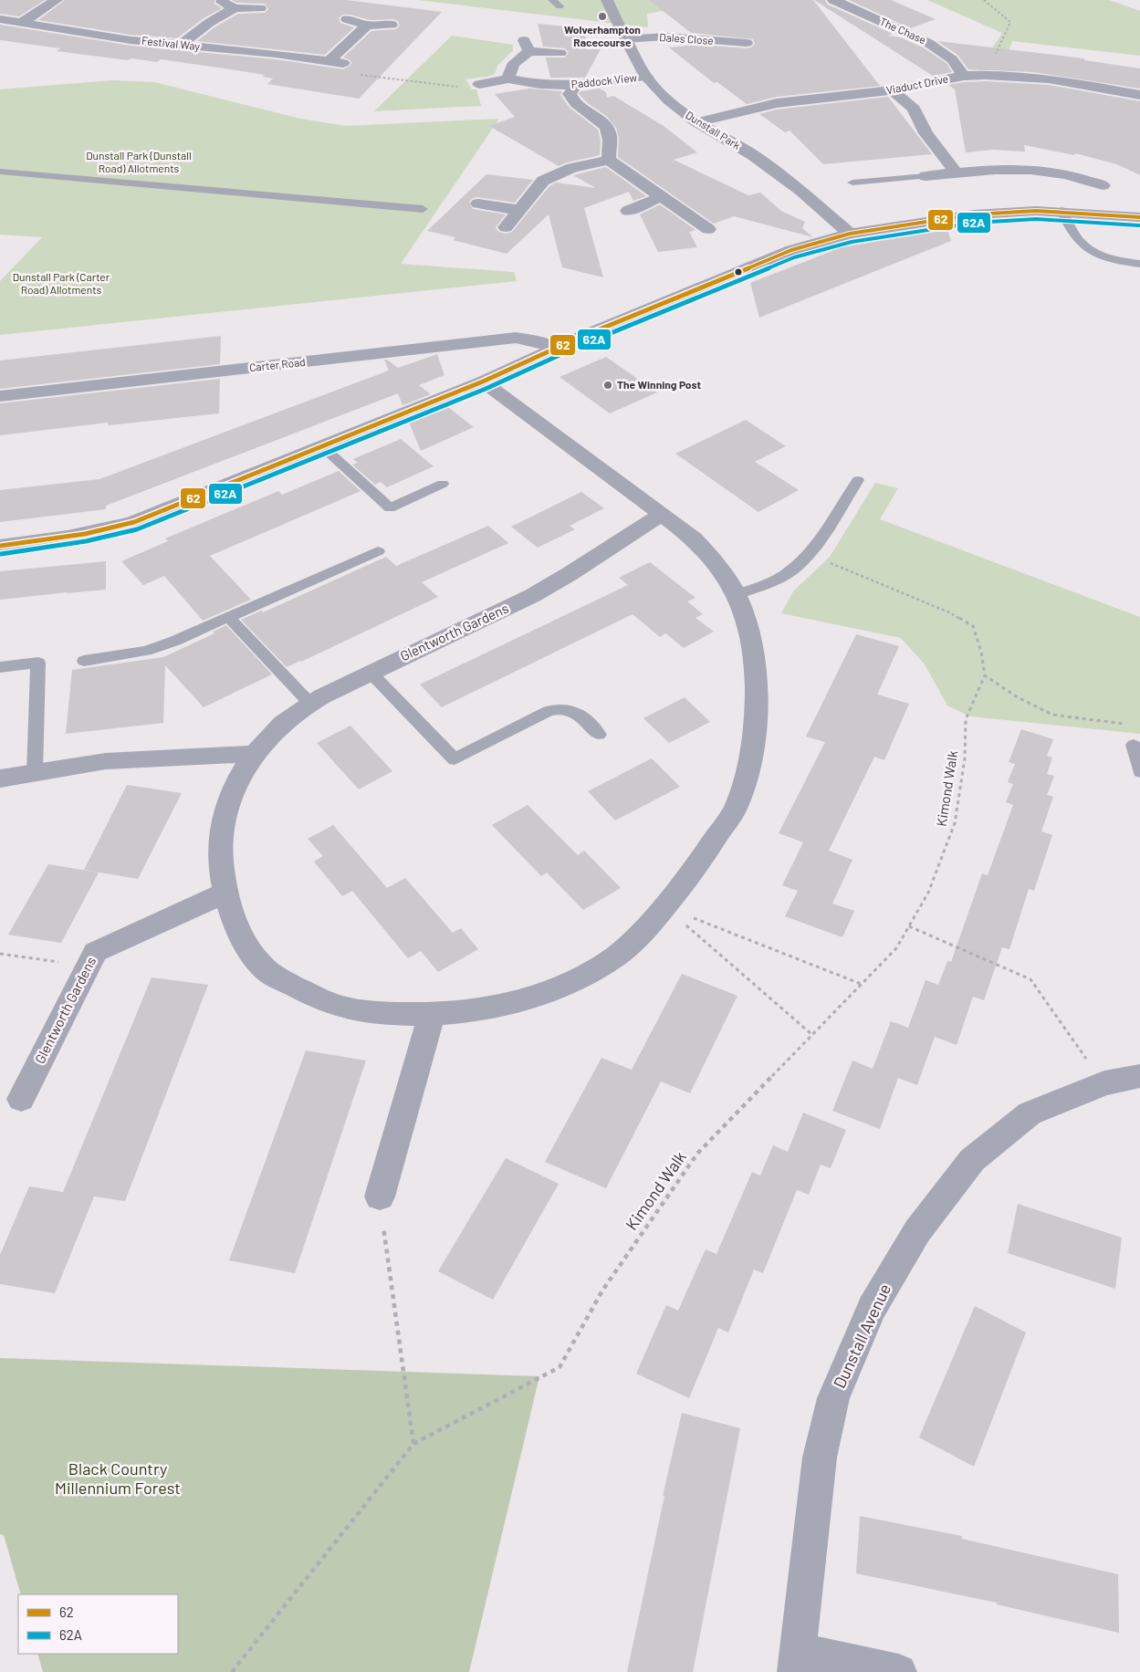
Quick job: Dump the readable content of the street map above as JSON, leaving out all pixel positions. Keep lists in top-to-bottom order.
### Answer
{
  "streets": {
    "street": [
      "The Chase",
      "Dales Close",
      "Festival Way",
      "Paddock View",
      "Viaduct Drive",
      "Dunstall Park",
      "Carter Road",
      "Glentworth Gardens",
      "Dunstall Avenue"
    ],
    "path": ["Kimond Walk"]
  },
  "crossings": [
    ["The Chase", "Viaduct Drive"],
    ["Dales Close", "Dunstall Park"],
    ["Paddock View", "Dunstall Park"],
    ["Viaduct Drive", "Dunstall Park"]
  ],
  "parks": ["Dunstall Park (Dunstall Road) Allotments", "Dunstall Park (Carter Road) Allotments", "Black Country Millennium Forest"],
  "places": ["Wolverhampton Racecourse", "The Winning Post"],
  "lines": ["transit line 62", "transit line 62A"],
  "legend": ["62", "62A"]
}
